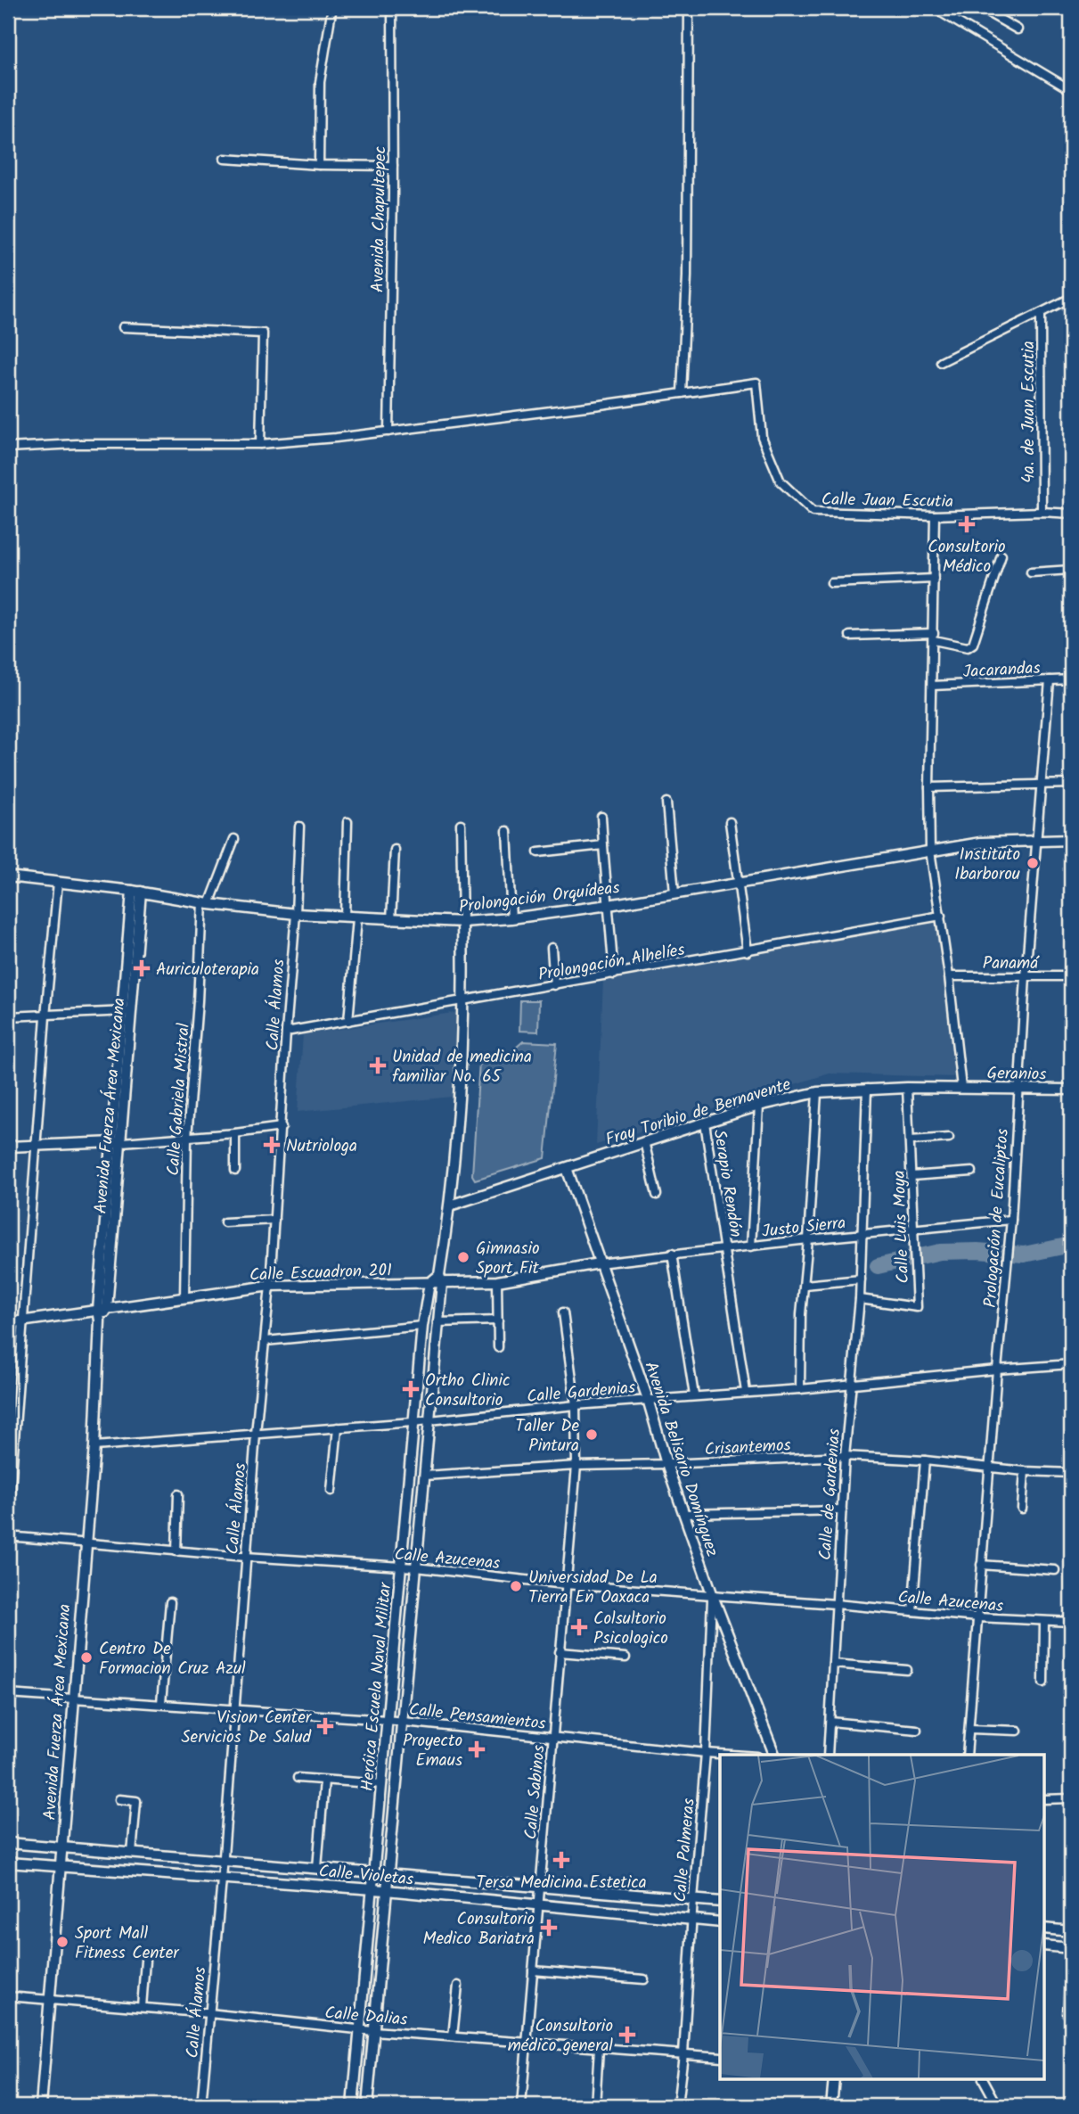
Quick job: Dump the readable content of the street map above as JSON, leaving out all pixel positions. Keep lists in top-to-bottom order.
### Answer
{
  "streets": {
    "street": [
      "Avenida Chapultepec",
      "4a. de Juan Escutia",
      "Calle Juan Escutia",
      "Jacarandas",
      "Prolongación Orquídeas",
      "Prolongación Alhelíes",
      "Panamá",
      "Calle Álamos",
      "Geranios",
      "Calle Gabriela Mistral",
      "Avenida Fuerza Área Mexicana",
      "Fray Toribio de Bernavente",
      "Serapio Rendón",
      "Prologación de Eucaliptos",
      "Justo Sierra",
      "Calle Luis Moya",
      "Calle Escuadron 201",
      "Calle Gardenias",
      "Crisantemos",
      "Avenida Belisario Domínguez",
      "Calle de Gardenias",
      "Calle Azucenas",
      "Heróica Escuela Naval Militar",
      "Calle Pensamientos",
      "Calle Sabinos",
      "Calle Palmeras",
      "Calle Violetas",
      "Calle Dalias"
    ]
  },
  "crossings": [
    ["4a. de Juan Escutia", "Calle Juan Escutia"],
    ["Jacarandas", "Prologación de Eucaliptos"],
    ["Prolongación Orquídeas", "Calle Álamos"],
    ["Prolongación Orquídeas", "Calle Gabriela Mistral"],
    ["Prolongación Orquídeas", "Avenida Fuerza Área Mexicana"],
    ["Prolongación Orquídeas", "Prologación de Eucaliptos"],
    ["Prolongación Orquídeas", "Heróica Escuela Naval Militar"],
    ["Prolongación Alhelíes", "Calle Álamos"],
    ["Prolongación Alhelíes", "Heróica Escuela Naval Militar"],
    ["Panamá", "Prologación de Eucaliptos"],
    ["Calle Álamos", "Calle Escuadron 201"],
    ["Calle Álamos", "Calle Gardenias"],
    ["Calle Álamos", "Calle Azucenas"],
    ["Calle Álamos", "Calle Pensamientos"],
    ["Calle Álamos", "Calle Violetas"],
    ["Calle Álamos", "Calle Dalias"],
    ["Geranios", "Fray Toribio de Bernavente"],
    ["Geranios", "Prologación de Eucaliptos"],
    ["Calle Gabriela Mistral", "Calle Escuadron 201"],
    ["Avenida Fuerza Área Mexicana", "Calle Escuadron 201"],
    ["Avenida Fuerza Área Mexicana", "Calle Gardenias"],
    ["Avenida Fuerza Área Mexicana", "Calle Azucenas"],
    ["Avenida Fuerza Área Mexicana", "Calle Pensamientos"],
    ["Avenida Fuerza Área Mexicana", "Calle Violetas"],
    ["Avenida Fuerza Área Mexicana", "Calle Dalias"],
    ["Fray Toribio de Bernavente", "Serapio Rendón"],
    ["Fray Toribio de Bernavente", "Calle Luis Moya"],
    ["Fray Toribio de Bernavente", "Avenida Belisario Domínguez"],
    ["Fray Toribio de Bernavente", "Calle de Gardenias"],
    ["Fray Toribio de Bernavente", "Heróica Escuela Naval Militar"],
    ["Serapio Rendón", "Justo Sierra"],
    ["Serapio Rendón", "Calle Gardenias"],
    ["Prologación de Eucaliptos", "Justo Sierra"],
    ["Prologación de Eucaliptos", "Calle Gardenias"],
    ["Prologación de Eucaliptos", "Crisantemos"],
    ["Prologación de Eucaliptos", "Calle Azucenas"],
    ["Justo Sierra", "Calle Luis Moya"],
    ["Justo Sierra", "Avenida Belisario Domínguez"],
    ["Justo Sierra", "Calle de Gardenias"],
    ["Calle Luis Moya", "Calle de Gardenias"],
    ["Calle Escuadron 201", "Heróica Escuela Naval Militar"],
    ["Calle Gardenias", "Avenida Belisario Domínguez"],
    ["Calle Gardenias", "Calle de Gardenias"],
    ["Calle Gardenias", "Heróica Escuela Naval Militar"],
    ["Calle Gardenias", "Calle Sabinos"],
    ["Crisantemos", "Avenida Belisario Domínguez"],
    ["Crisantemos", "Calle de Gardenias"],
    ["Crisantemos", "Heróica Escuela Naval Militar"],
    ["Crisantemos", "Calle Sabinos"],
    ["Avenida Belisario Domínguez", "Calle Azucenas"],
    ["Avenida Belisario Domínguez", "Calle Palmeras"],
    ["Calle de Gardenias", "Calle Azucenas"],
    ["Calle Azucenas", "Heróica Escuela Naval Militar"],
    ["Calle Azucenas", "Calle Sabinos"],
    ["Calle Azucenas", "Calle Palmeras"],
    ["Heróica Escuela Naval Militar", "Calle Pensamientos"],
    ["Heróica Escuela Naval Militar", "Calle Violetas"],
    ["Heróica Escuela Naval Militar", "Calle Dalias"],
    ["Calle Pensamientos", "Calle Sabinos"],
    ["Calle Pensamientos", "Calle Palmeras"],
    ["Calle Sabinos", "Calle Violetas"],
    ["Calle Sabinos", "Calle Dalias"],
    ["Calle Palmeras", "Calle Violetas"],
    ["Calle Palmeras", "Calle Dalias"]
  ],
  "places": {
    "health": [
      "Consultorio Médico",
      "Auriculoterapia",
      "Unidad de medicina familiar No. 65",
      "Nutriologa",
      "Ortho Clinic Consultorio",
      "Colsultorio Psicologico",
      "Vision Center Servicios De Salud",
      "Proyecto Emaus",
      "Tersa Medicina Estetica",
      "Consultorio Medico Bariatra",
      "Consultorio médico general"
    ],
    "other": [
      "Instituto Ibarborou",
      "Gimnasio Sport Fit",
      "Taller De Pintura",
      "Universidad De La Tierra En Oaxaca",
      "Centro De Formacion Cruz Azul",
      "Sport Mall Fitness Center"
    ]
  }
}
